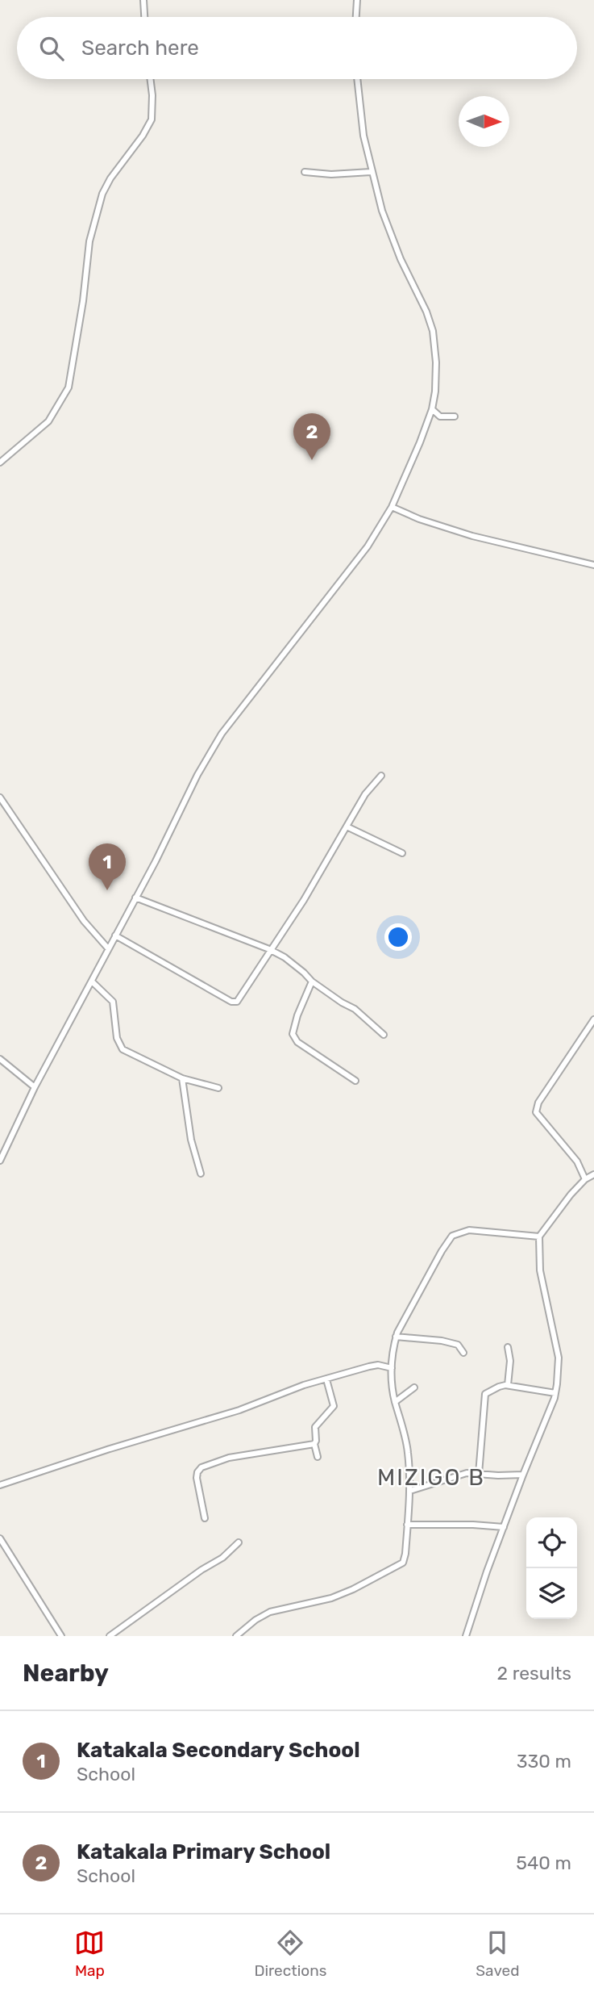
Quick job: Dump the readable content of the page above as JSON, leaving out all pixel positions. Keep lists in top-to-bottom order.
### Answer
{
  "districts": ["MIZIGO B"],
  "north": "right",
  "page": {
    "search": "Search here",
    "pins": ["2", "1"],
    "heading": ["Nearby", "2 results"],
    "list": [
      {
        "mark": "1",
        "name": "Katakala Secondary School",
        "note": "School",
        "value": "330 m"
      },
      {
        "mark": "2",
        "name": "Katakala Primary School",
        "note": "School",
        "value": "540 m"
      }
    ],
    "nav": ["Map", "Directions", "Saved"]
  }
}
